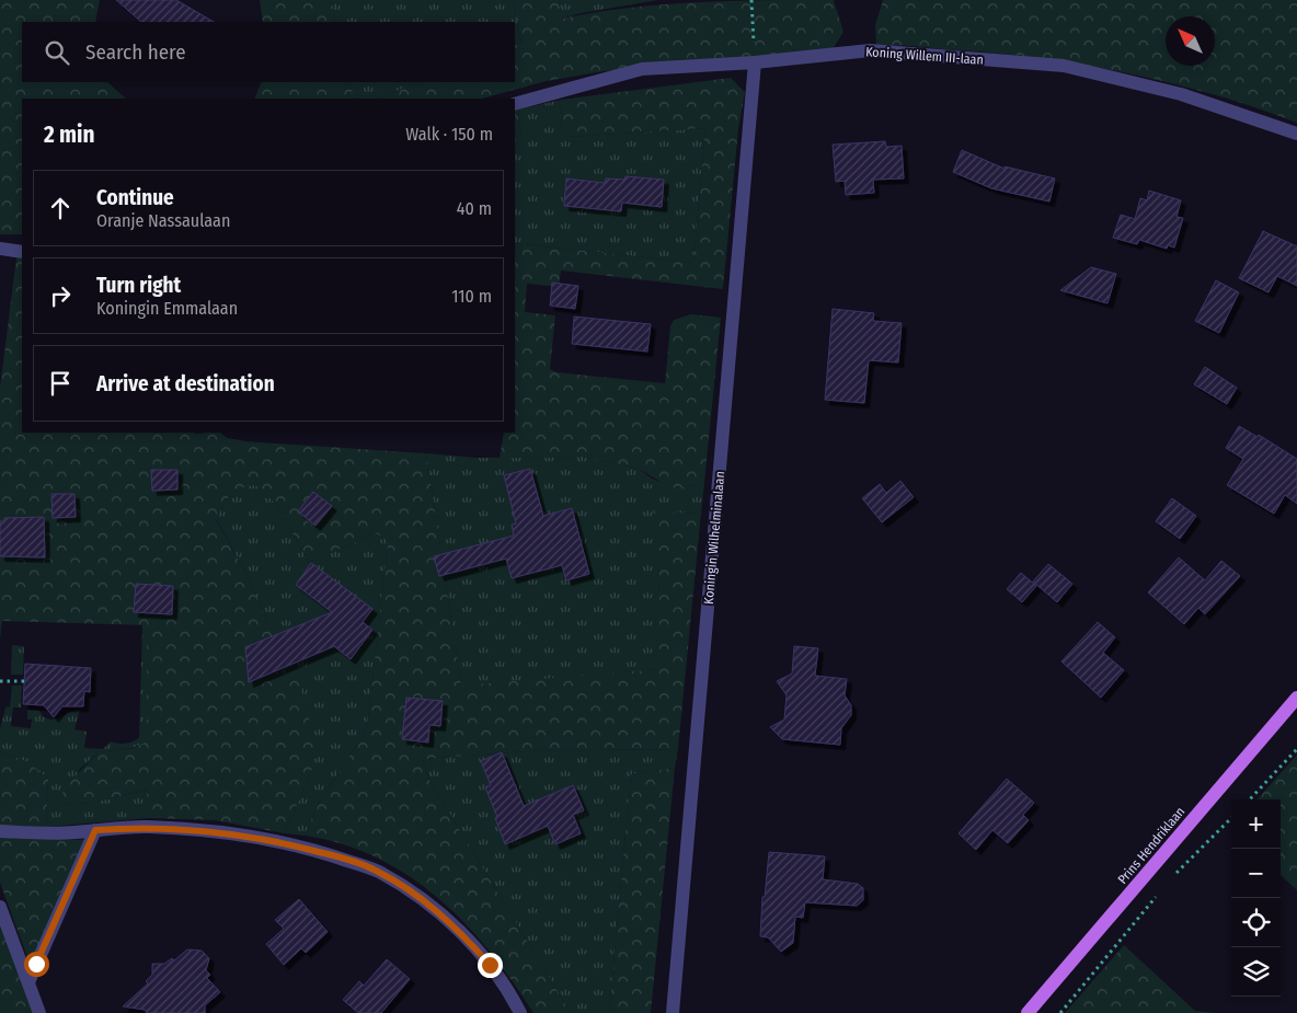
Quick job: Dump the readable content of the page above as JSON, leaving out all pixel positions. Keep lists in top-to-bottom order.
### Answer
{
  "streets": {
    "main road": ["Prins Hendriklaan"],
    "street": ["Koning Willem III-laan", "Koningin Wilhelminalaan"]
  },
  "crossings": [
    ["Koning Willem III-laan", "Koningin Wilhelminalaan"]
  ],
  "north": "top left",
  "page": {
    "search": "Search here",
    "heading": ["2 min", "Walk · 150 m"],
    "list": [
      ["Continue", "Oranje Nassaulaan", "40 m"],
      ["Turn right", "Koningin Emmalaan", "110 m"],
      "Arrive at destination"
    ],
    "map_buttons": ["+", "−"]
  }
}
